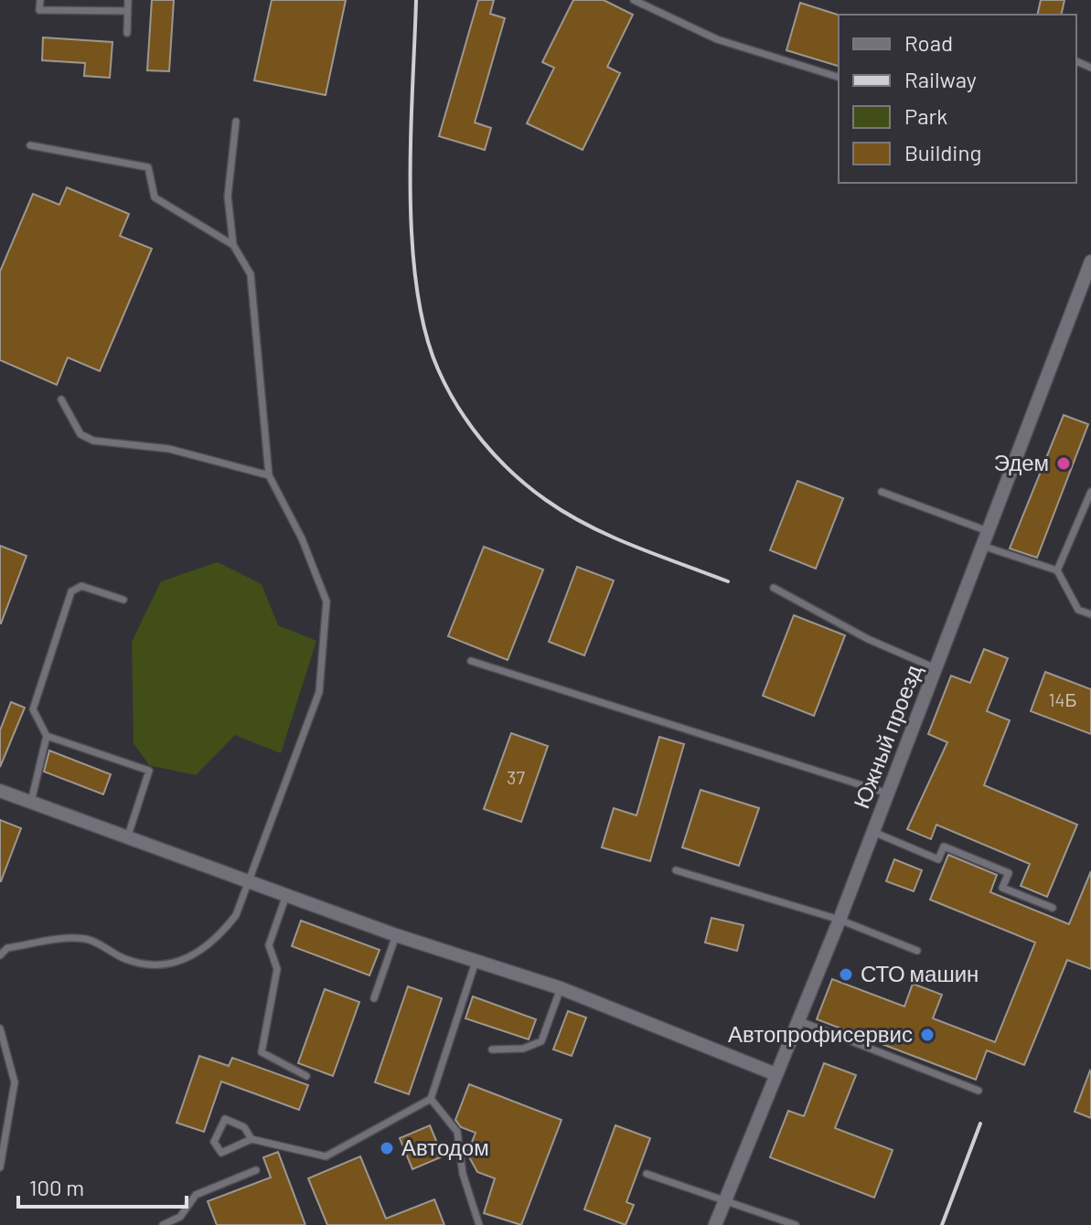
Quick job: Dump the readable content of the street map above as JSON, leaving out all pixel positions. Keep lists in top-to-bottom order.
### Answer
{
  "streets": {
    "street": ["Южный проезд"]
  },
  "places": [
    "Эдем",
    "СТО машин",
    "Автопрофисервис",
    "Автодом"
  ],
  "house_numbers": ["14Б", "37"],
  "legend": [
    "Road",
    "Railway",
    "Park",
    "Building"
  ],
  "scale_bar": "100 m"
}
